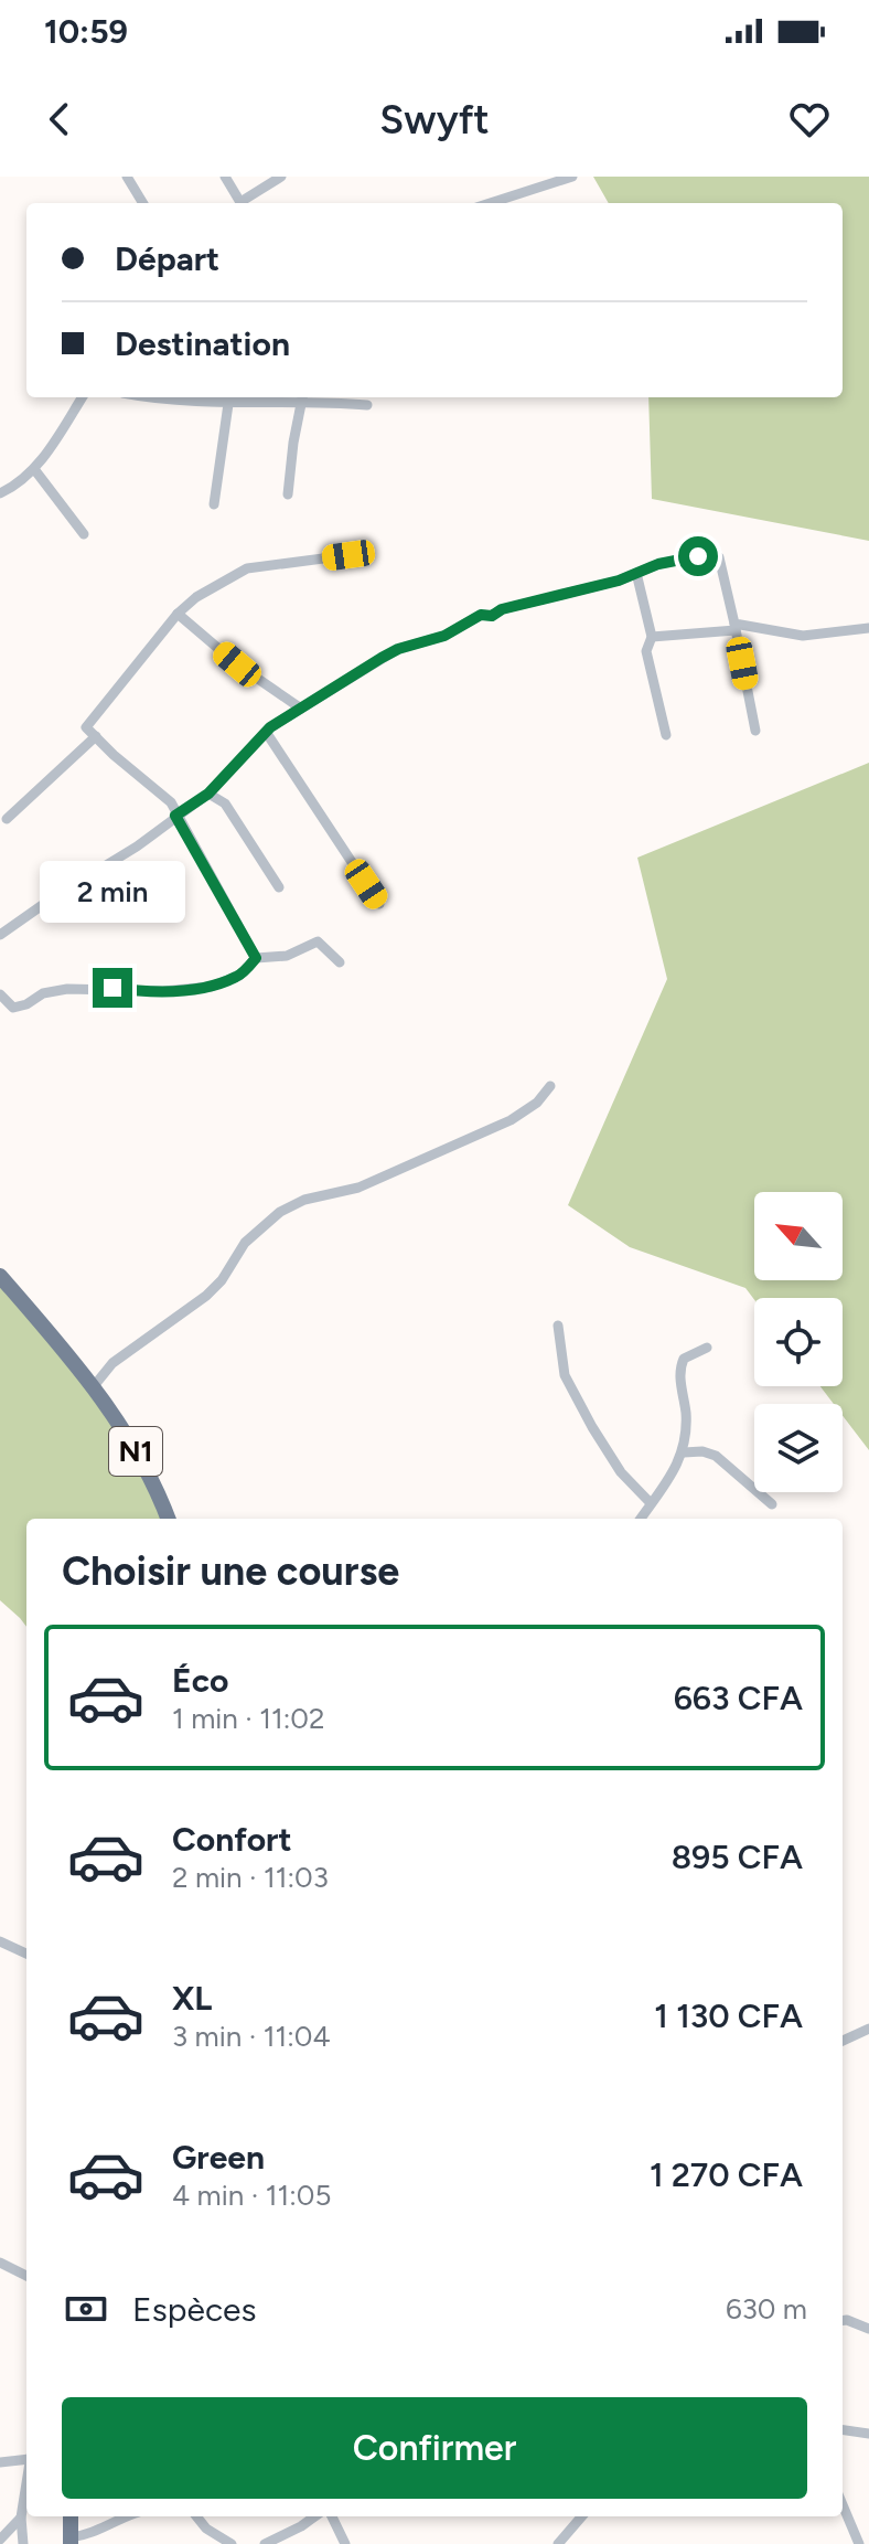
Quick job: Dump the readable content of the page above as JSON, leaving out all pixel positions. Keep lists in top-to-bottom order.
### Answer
{
  "streets": {
    "highway": ["N1"]
  },
  "north": "top left",
  "page": {
    "status": "10:59",
    "header": "Swyft",
    "banner": ["Départ", "Destination"],
    "bubble": "2 min",
    "heading": "Choisir une course",
    "list": [
      {
        "name": "Éco",
        "note": "1 min · 11:02",
        "value": "663 CFA"
      },
      {
        "name": "Confort",
        "note": "2 min · 11:03",
        "value": "895 CFA"
      },
      {
        "name": "XL",
        "note": "3 min · 11:04",
        "value": "1 130 CFA"
      },
      {
        "name": "Green",
        "note": "4 min · 11:05",
        "value": "1 270 CFA"
      }
    ],
    "pay": ["Espèces", "630 m"],
    "buttons": "Confirmer"
  }
}
